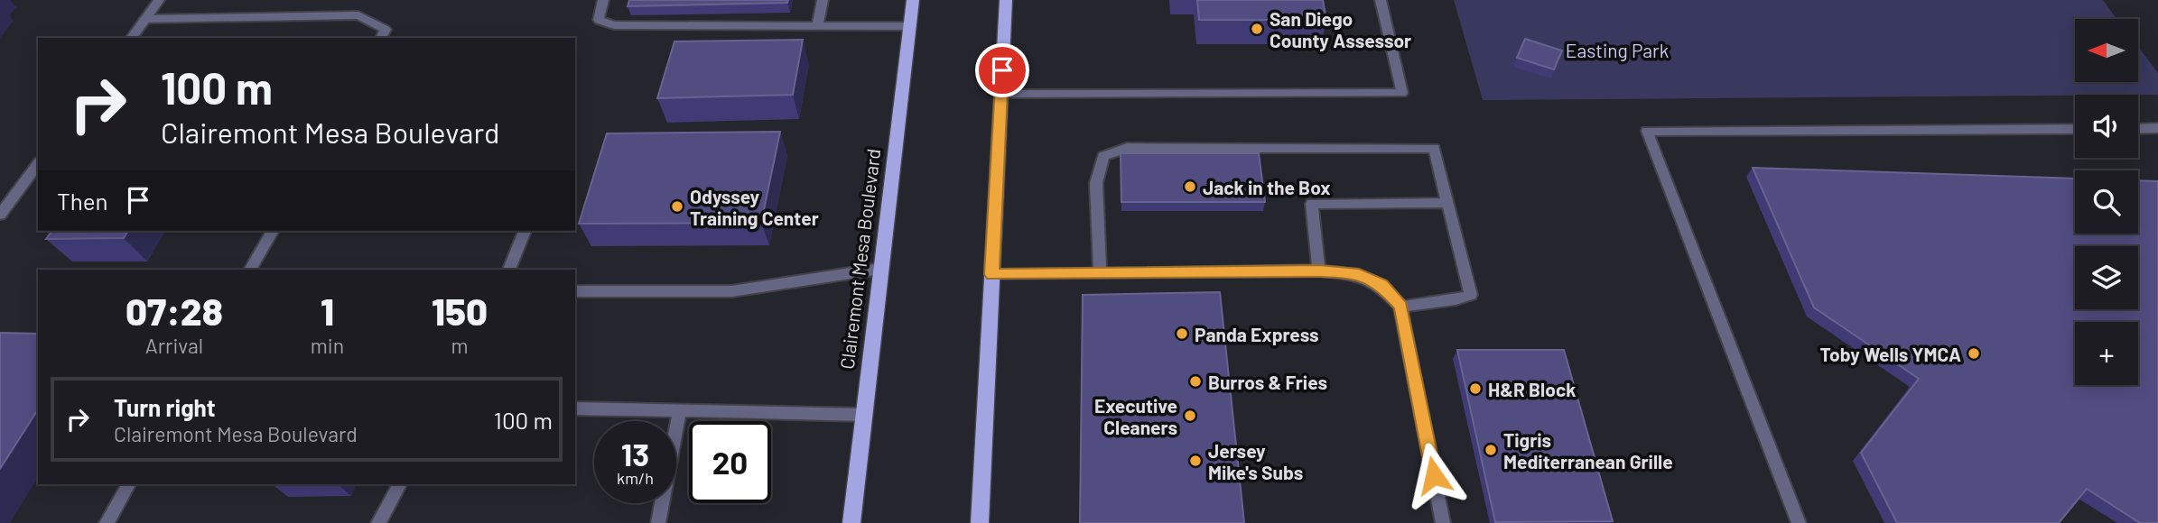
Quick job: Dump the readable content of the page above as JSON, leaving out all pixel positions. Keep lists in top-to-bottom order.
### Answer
{
  "streets": {
    "main road": ["Clairemont Mesa Boulevard"]
  },
  "parks": ["Easting Park"],
  "places": [
    "San Diego County Assessor",
    "Jack in the Box",
    "Odyssey Training Center",
    "Panda Express",
    "Toby Wells YMCA",
    "Burros & Fries",
    "H&R Block",
    "Executive Cleaners",
    "Tigris Mediterranean Grille",
    "Jersey Mike's Subs"
  ],
  "north": "left",
  "page": {
    "map_buttons": "+",
    "turn": ["100 m", "Clairemont Mesa Boulevard"],
    "then": "Then",
    "eta": [
      "07:28",
      "Arrival",
      "1",
      "min",
      "150",
      "m"
    ],
    "list": [
      {
        "name": "Turn right",
        "note": "Clairemont Mesa Boulevard",
        "value": "100 m"
      }
    ],
    "speed": "13 km/h",
    "limit": "20"
  }
}
